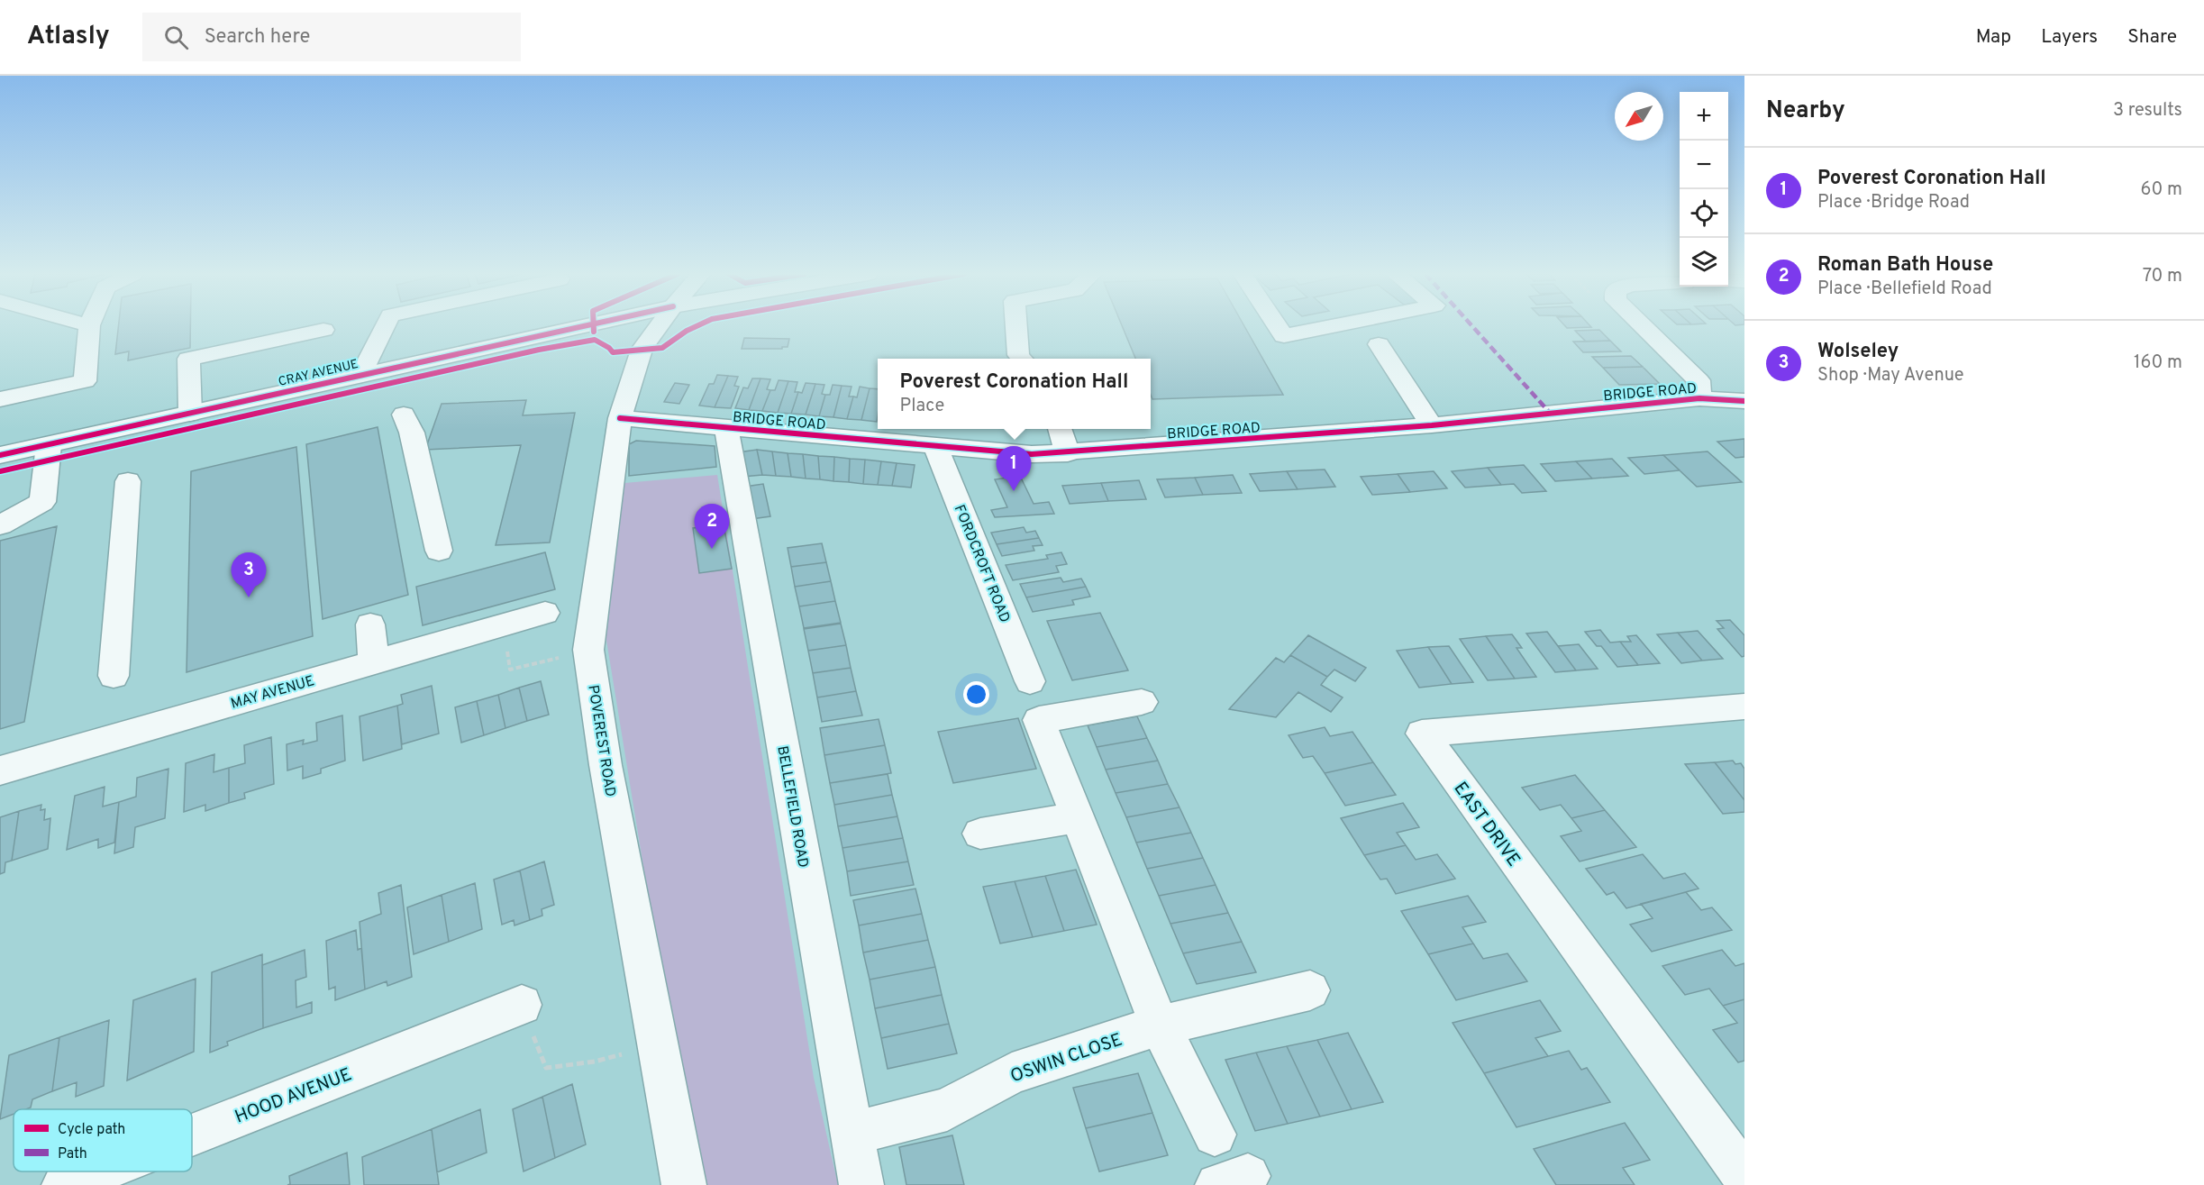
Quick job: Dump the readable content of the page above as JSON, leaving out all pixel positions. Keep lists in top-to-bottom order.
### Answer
{
  "streets": {
    "street": [
      "CRAY AVENUE",
      "BRIDGE ROAD",
      "FORDCROFT ROAD",
      "MAY AVENUE",
      "POVEREST ROAD",
      "BELLEFIELD ROAD",
      "EAST DRIVE",
      "OSWIN CLOSE",
      "HOOD AVENUE"
    ]
  },
  "crossings": [
    ["BRIDGE ROAD", "FORDCROFT ROAD"],
    ["BRIDGE ROAD", "POVEREST ROAD"],
    ["BRIDGE ROAD", "BELLEFIELD ROAD"],
    ["BELLEFIELD ROAD", "OSWIN CLOSE"]
  ],
  "legend": ["Cycle path", "Path"],
  "north": "bottom left",
  "page": {
    "header": "Atlasly",
    "search": "Search here",
    "nav": ["Map", "Layers", "Share"],
    "heading": ["Nearby", "3 results"],
    "map_buttons": ["+", "−"],
    "list": [
      {
        "mark": "1",
        "name": "Poverest Coronation Hall",
        "note": "Place · Bridge Road",
        "value": "60 m"
      },
      {
        "mark": "2",
        "name": "Roman Bath House",
        "note": "Place · Bellefield Road",
        "value": "70 m"
      },
      {
        "mark": "3",
        "name": "Wolseley",
        "note": "Shop · May Avenue",
        "value": "160 m"
      }
    ],
    "popup": ["Poverest Coronation Hall", "Place"],
    "pins": ["1", "2", "3"]
  }
}
